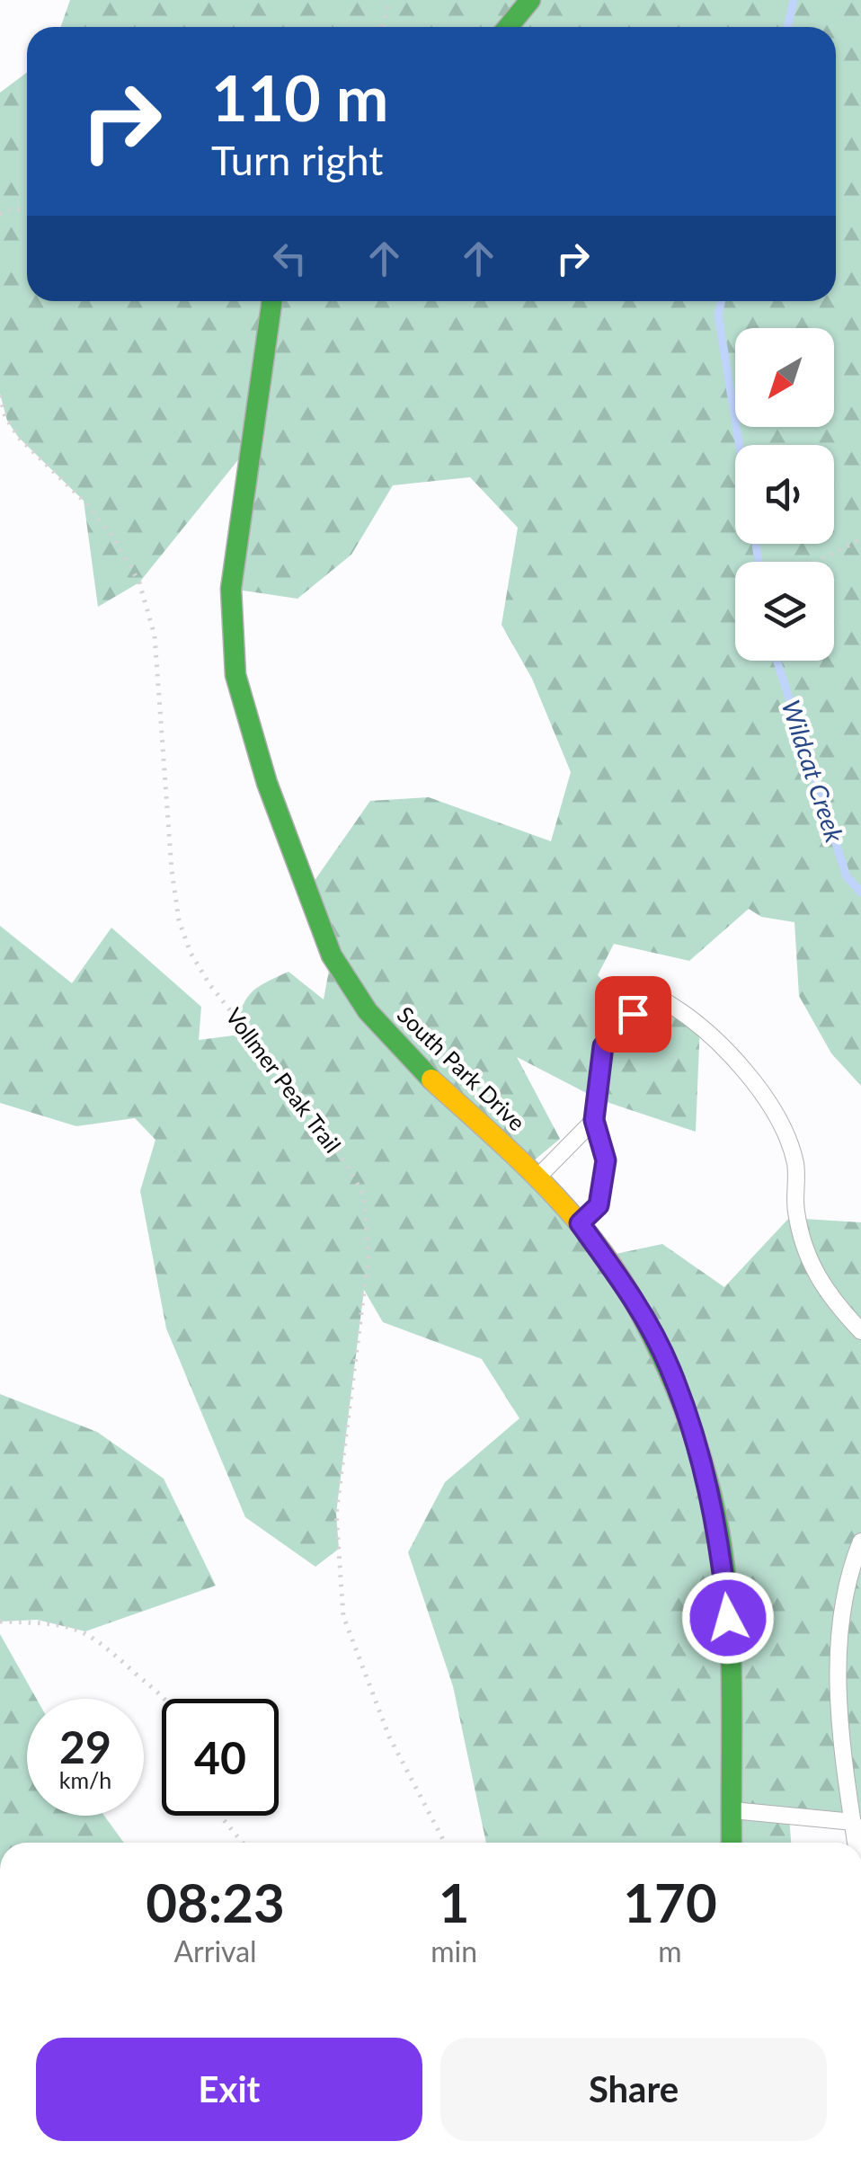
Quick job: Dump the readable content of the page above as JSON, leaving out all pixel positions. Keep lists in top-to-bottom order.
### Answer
{
  "streets": {
    "street": ["South Park Drive"],
    "path": ["Vollmer Peak Trail"]
  },
  "water": ["Wildcat Creek"],
  "north": "bottom left",
  "page": {
    "turn": ["110 m", "Turn right"],
    "speed": "29 km/h",
    "limit": "40",
    "eta": [
      "08:23",
      "Arrival",
      "1",
      "min",
      "170",
      "m"
    ],
    "buttons": ["Exit", "Share"]
  }
}
